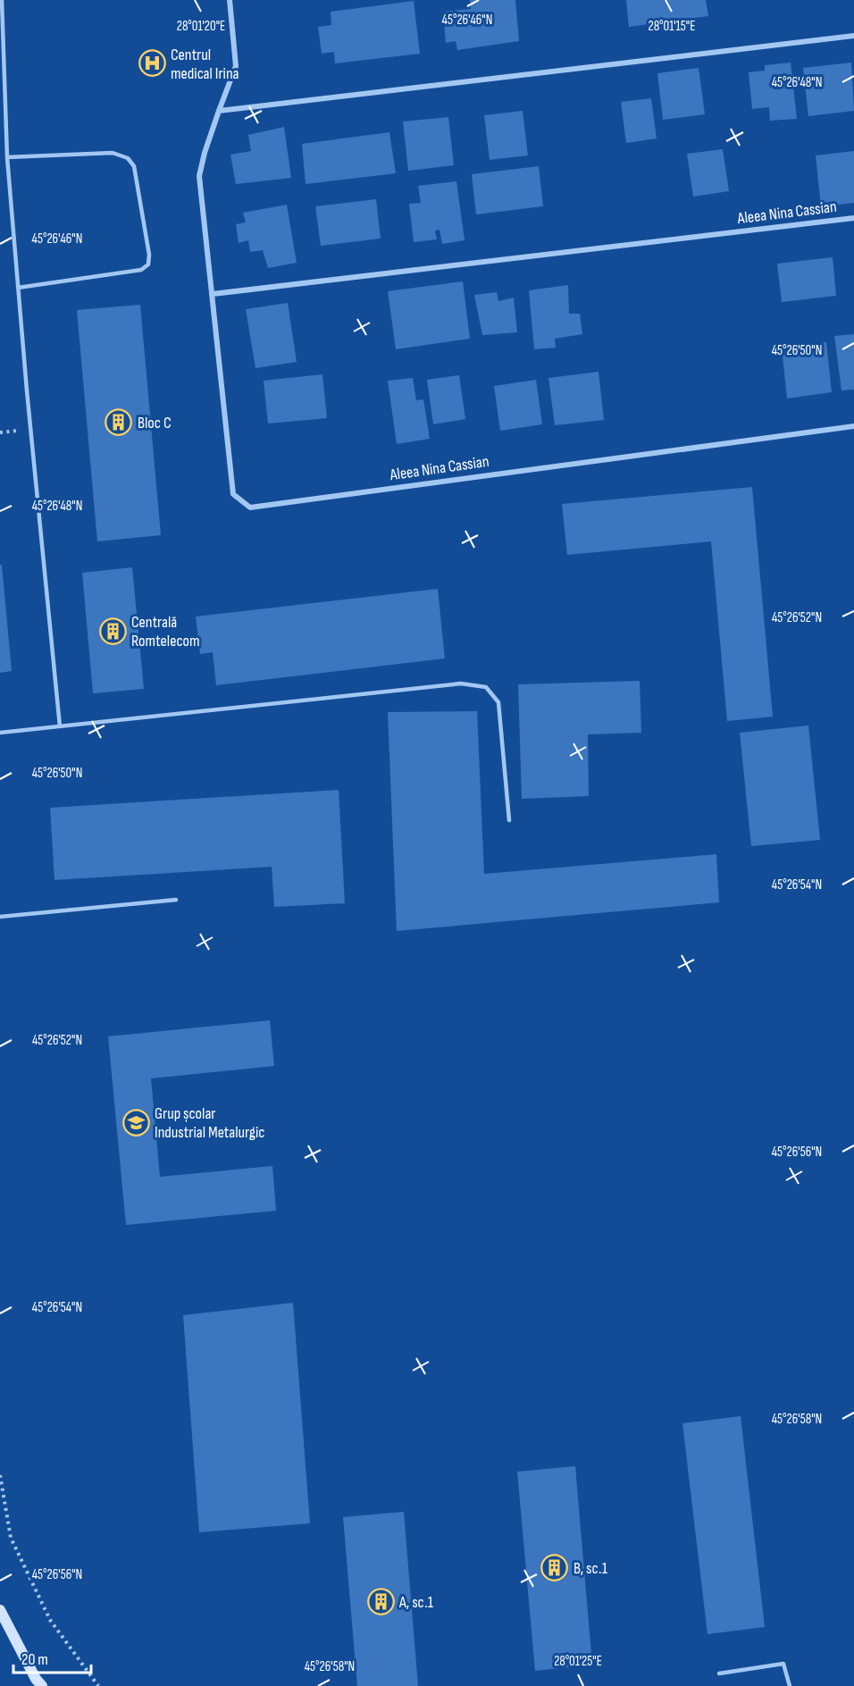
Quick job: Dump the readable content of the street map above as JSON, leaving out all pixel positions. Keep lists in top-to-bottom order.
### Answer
{
  "streets": {
    "street": ["Aleea Nina Cassian"]
  },
  "places": {
    "hospital": ["Centrul medical Irina"],
    "building": [
      "Bloc C",
      "Centrală Romtelecom",
      "B, sc.1",
      "A, sc.1"
    ],
    "school or university": ["Grup școlar Industrial Metalurgic"]
  },
  "scale_bar": "20 m",
  "coordinates": [
    "45°26'46\"N",
    "28°01'20\"E",
    "28°01'15\"E",
    "45°26'48\"N",
    "45°26'50\"N",
    "45°26'52\"N",
    "45°26'54\"N",
    "45°26'56\"N",
    "45°26'58\"N",
    "28°01'25\"E"
  ]
}
